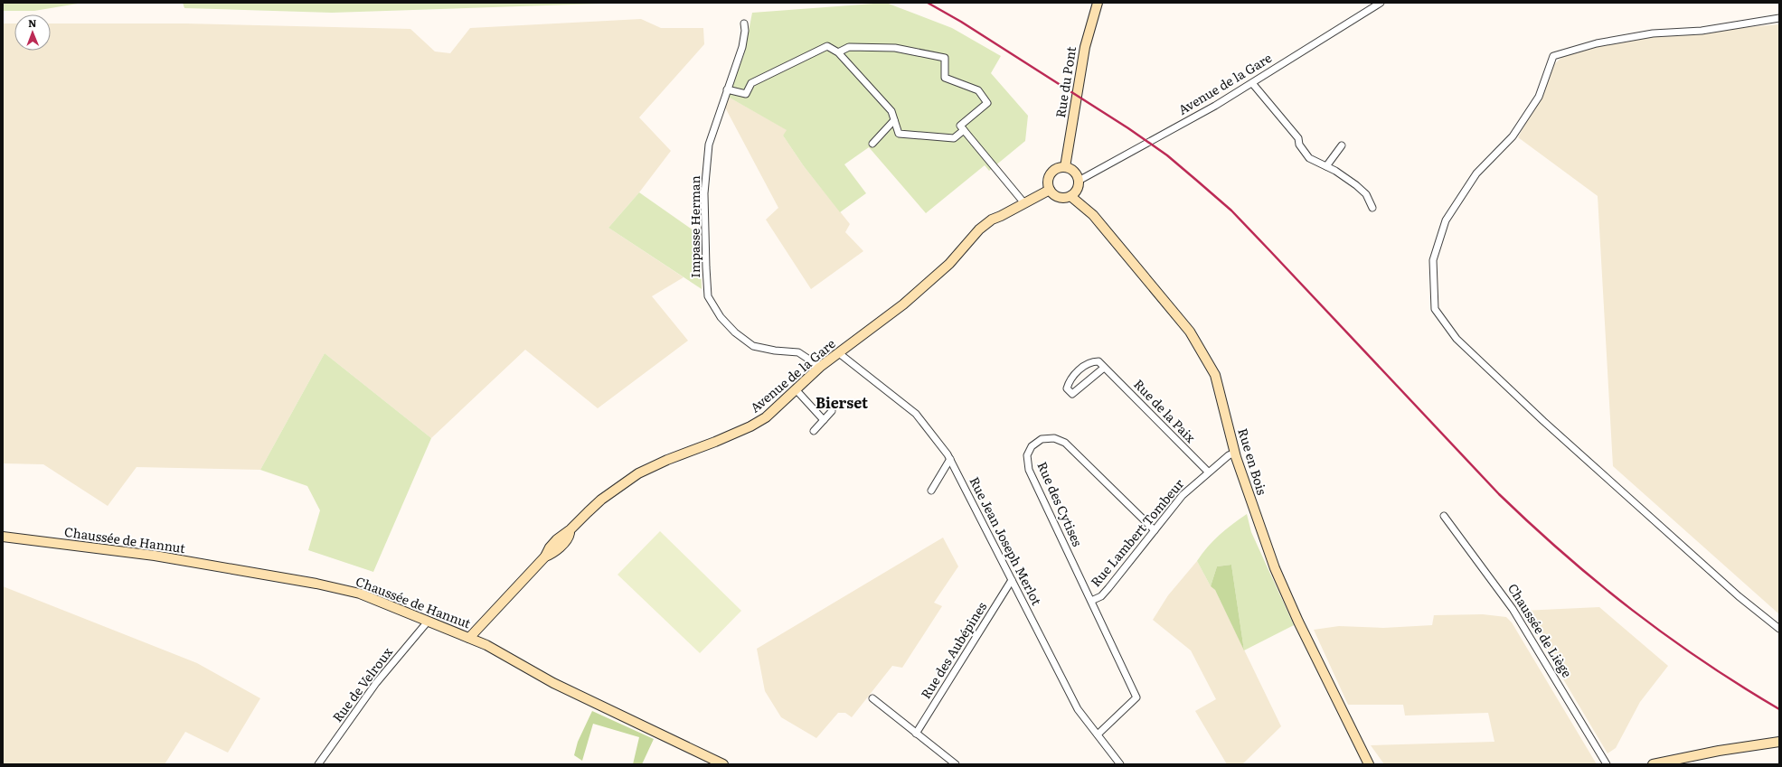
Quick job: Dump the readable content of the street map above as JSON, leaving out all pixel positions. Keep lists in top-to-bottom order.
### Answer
{
  "streets": {
    "street": [
      "Rue du Pont",
      "Avenue de la Gare",
      "Impasse Herman",
      "Rue de la Paix",
      "Rue en Bois",
      "Rue des Cytises",
      "Rue Lambert Tombeur",
      "Chaussée de Hannut",
      "Rue Jean Joseph Merlot",
      "Chaussée de Liège",
      "Rue des Aubépines",
      "Rue de Velroux"
    ]
  },
  "crossings": [
    ["Rue du Pont", "Avenue de la Gare"],
    ["Rue du Pont", "Rue en Bois"],
    ["Avenue de la Gare", "Impasse Herman"],
    ["Avenue de la Gare", "Rue en Bois"],
    ["Avenue de la Gare", "Chaussée de Hannut"],
    ["Avenue de la Gare", "Rue Jean Joseph Merlot"],
    ["Rue de la Paix", "Rue Lambert Tombeur"],
    ["Rue en Bois", "Rue Lambert Tombeur"],
    ["Rue des Cytises", "Rue Lambert Tombeur"],
    ["Rue des Cytises", "Rue Jean Joseph Merlot"],
    ["Chaussée de Hannut", "Rue de Velroux"],
    ["Rue Jean Joseph Merlot", "Rue des Aubépines"]
  ],
  "districts": ["Bierset"],
  "north": "top"
}
